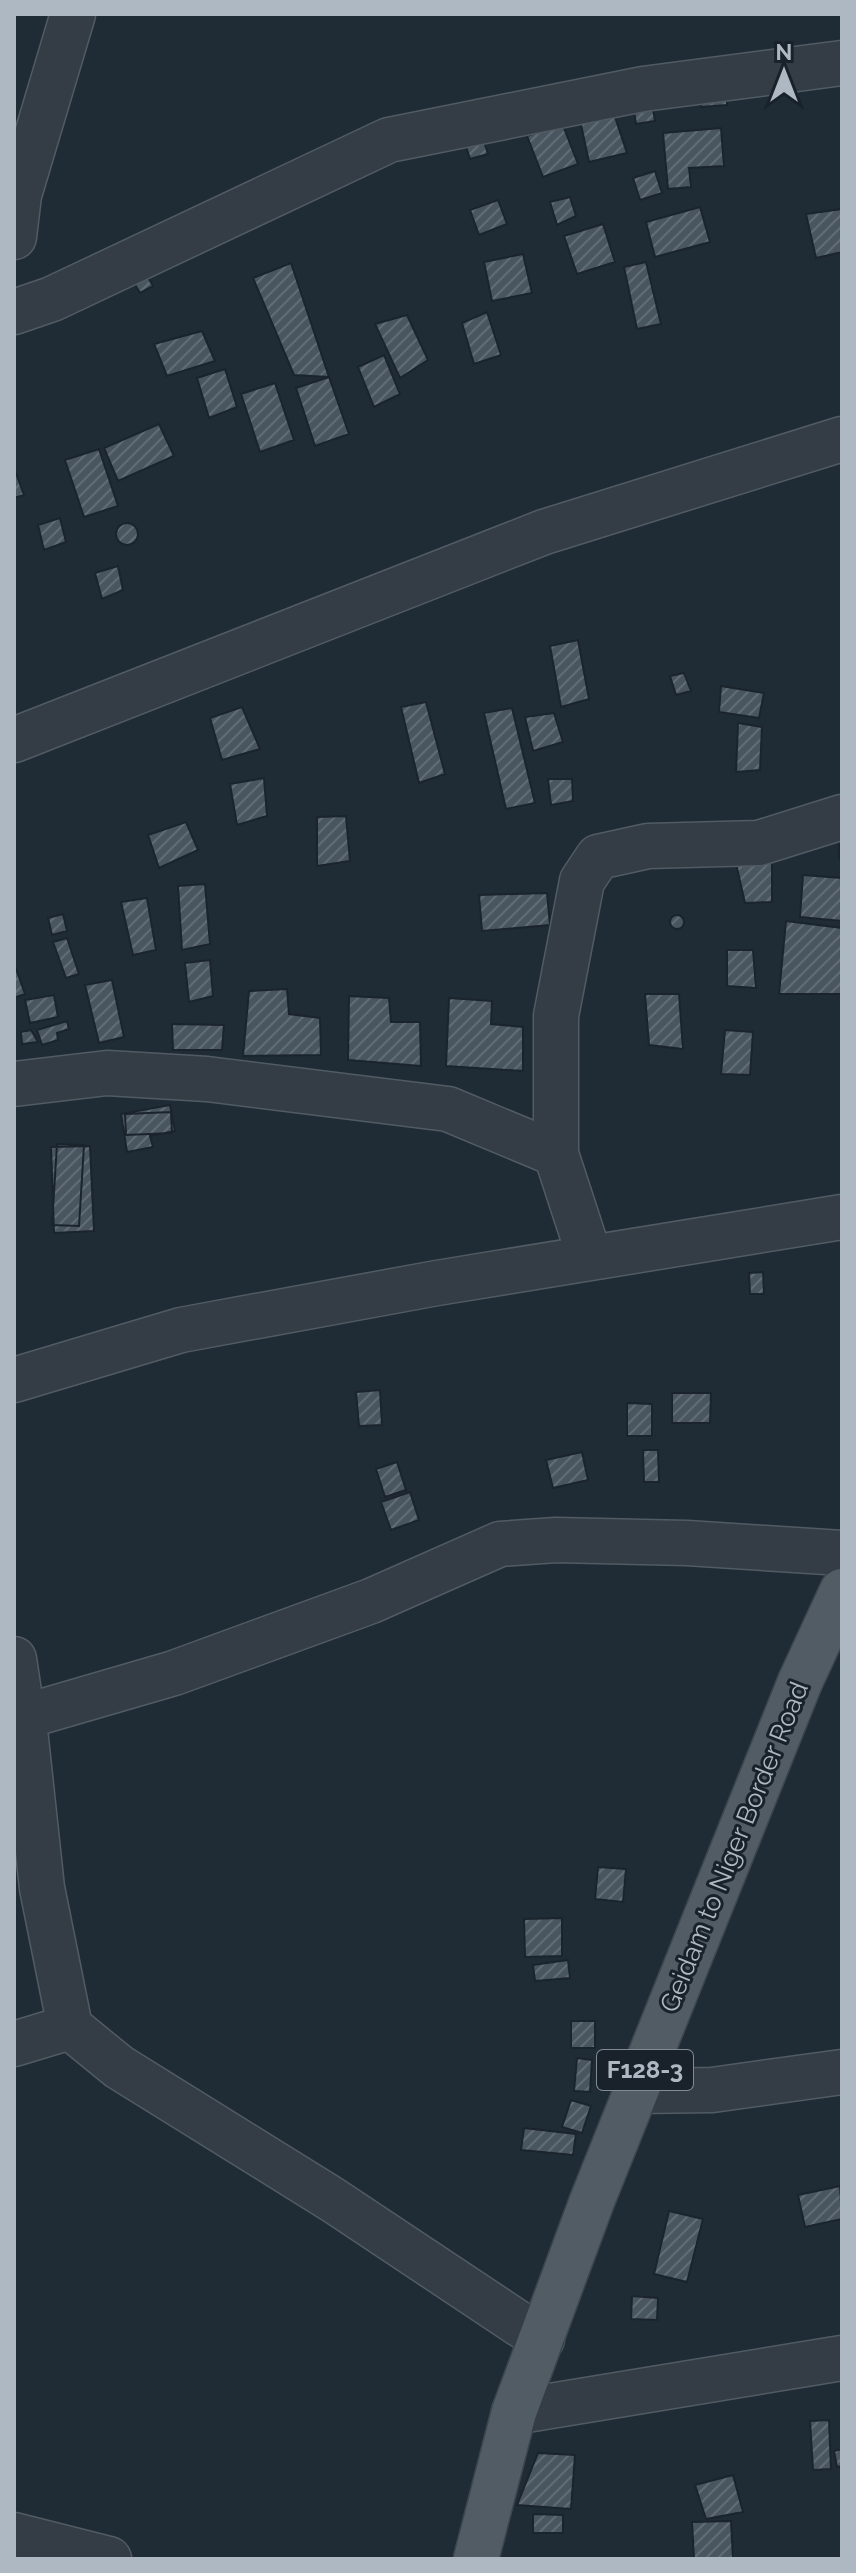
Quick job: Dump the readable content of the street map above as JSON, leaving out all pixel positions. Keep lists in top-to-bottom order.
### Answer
{
  "streets": {
    "main road": ["Geidam to Niger Border Road", "F128-3"]
  },
  "north": "top"
}
